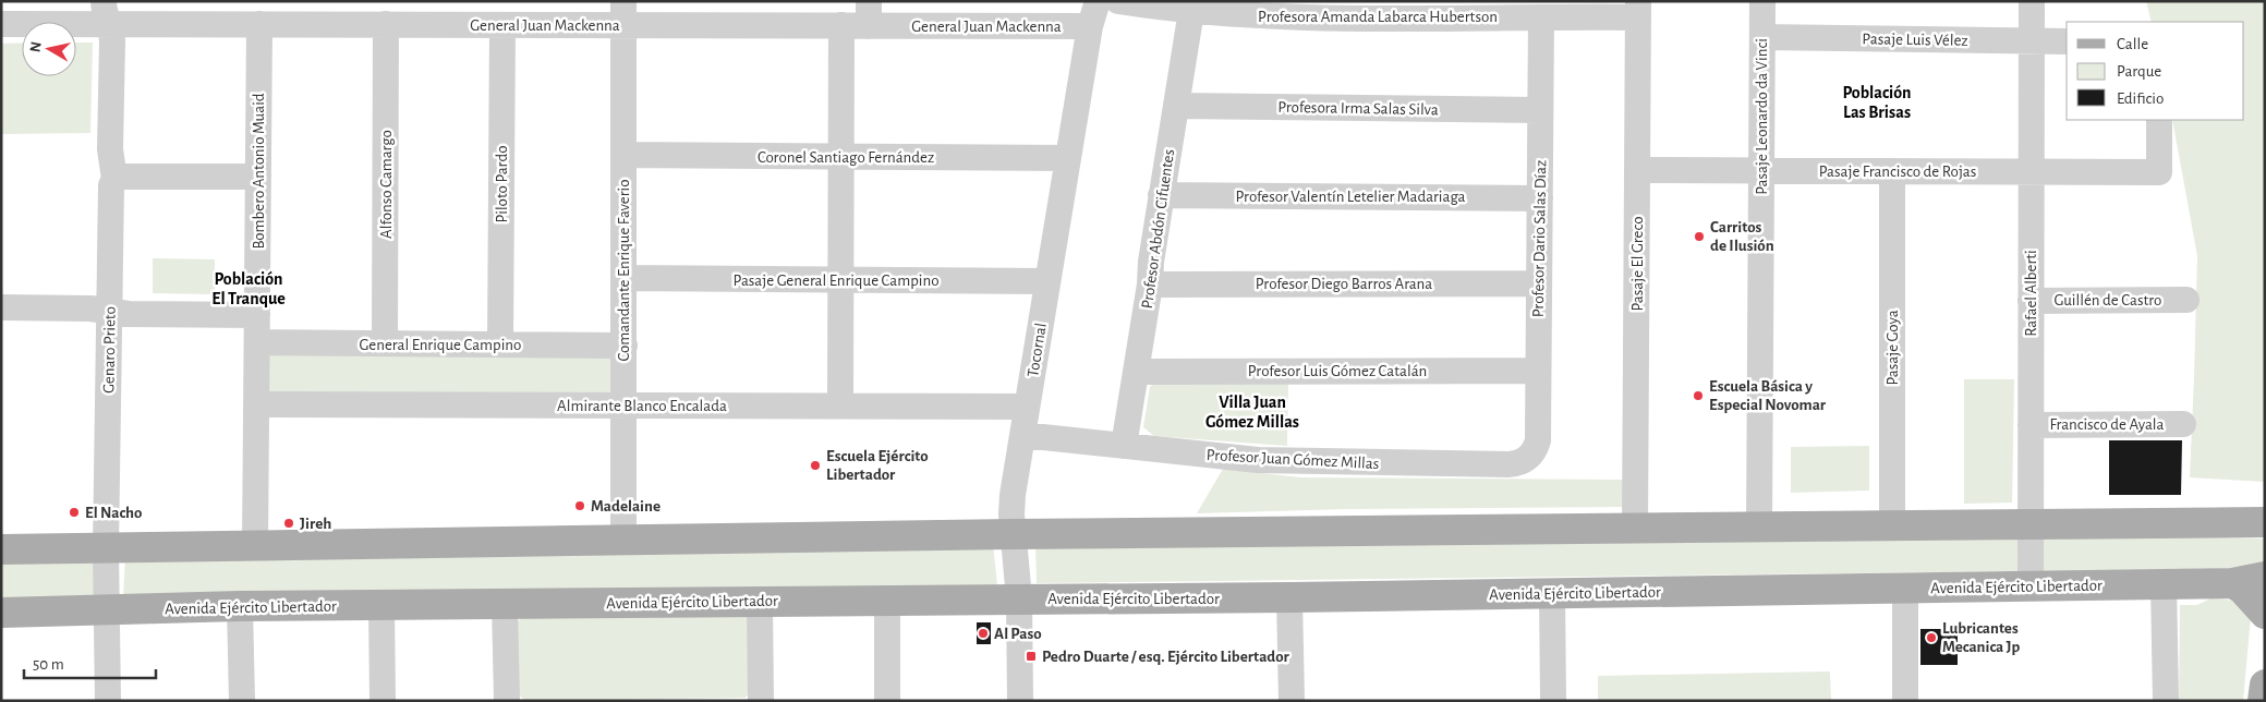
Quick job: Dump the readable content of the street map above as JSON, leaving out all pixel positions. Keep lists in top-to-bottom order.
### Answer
{
  "streets": {
    "main road": ["Avenida Ejército Libertador"],
    "street": [
      "Profesora Amanda Labarca Hubertson",
      "General Juan Mackenna",
      "Pasaje Luis Vélez",
      "Profesora Irma Salas Silva",
      "Pasaje Leonardo da Vinci",
      "Coronel Santiago Fernández",
      "Bombero Antonio Muaid",
      "Pasaje Francisco de Rojas",
      "Alfonso Camargo",
      "Piloto Pardo",
      "Profesor Valentín Letelier Madariaga",
      "Profesor Abdón Cifuentes",
      "Profesor Dario Salas Díaz",
      "Pasaje El Greco",
      "Comandante Enrique Faverio",
      "Pasaje General Enrique Campino",
      "Profesor Diego Barros Arana",
      "Rafael Alberti",
      "Guillén de Castro",
      "General Enrique Campino",
      "Pasaje Goya",
      "Genaro Prieto",
      "Tocornal",
      "Profesor Luis Gómez Catalán",
      "Almirante Blanco Encalada",
      "Francisco de Ayala",
      "Profesor Juan Gómez Millas"
    ]
  },
  "crossings": [
    ["Profesora Amanda Labarca Hubertson", "Profesor Abdón Cifuentes"],
    ["Profesora Amanda Labarca Hubertson", "Profesor Dario Salas Díaz"],
    ["Profesora Amanda Labarca Hubertson", "Pasaje El Greco"],
    ["General Juan Mackenna", "Bombero Antonio Muaid"],
    ["General Juan Mackenna", "Alfonso Camargo"],
    ["General Juan Mackenna", "Piloto Pardo"],
    ["General Juan Mackenna", "Comandante Enrique Faverio"],
    ["General Juan Mackenna", "Genaro Prieto"],
    ["General Juan Mackenna", "Tocornal"],
    ["Pasaje Luis Vélez", "Pasaje Leonardo da Vinci"],
    ["Pasaje Luis Vélez", "Rafael Alberti"],
    ["Profesora Irma Salas Silva", "Profesor Abdón Cifuentes"],
    ["Profesora Irma Salas Silva", "Profesor Dario Salas Díaz"],
    ["Pasaje Leonardo da Vinci", "Pasaje Francisco de Rojas"],
    ["Coronel Santiago Fernández", "Comandante Enrique Faverio"],
    ["Coronel Santiago Fernández", "Tocornal"],
    ["Bombero Antonio Muaid", "General Enrique Campino"],
    ["Bombero Antonio Muaid", "Almirante Blanco Encalada"],
    ["Pasaje Francisco de Rojas", "Pasaje El Greco"],
    ["Pasaje Francisco de Rojas", "Rafael Alberti"],
    ["Pasaje Francisco de Rojas", "Pasaje Goya"],
    ["Alfonso Camargo", "General Enrique Campino"],
    ["Piloto Pardo", "General Enrique Campino"],
    ["Profesor Valentín Letelier Madariaga", "Profesor Abdón Cifuentes"],
    ["Profesor Valentín Letelier Madariaga", "Profesor Dario Salas Díaz"],
    ["Profesor Abdón Cifuentes", "Profesor Diego Barros Arana"],
    ["Profesor Abdón Cifuentes", "Profesor Luis Gómez Catalán"],
    ["Profesor Abdón Cifuentes", "Profesor Juan Gómez Millas"],
    ["Profesor Dario Salas Díaz", "Profesor Diego Barros Arana"],
    ["Profesor Dario Salas Díaz", "Profesor Luis Gómez Catalán"],
    ["Profesor Dario Salas Díaz", "Profesor Juan Gómez Millas"],
    ["Comandante Enrique Faverio", "Pasaje General Enrique Campino"],
    ["Comandante Enrique Faverio", "General Enrique Campino"],
    ["Comandante Enrique Faverio", "Almirante Blanco Encalada"],
    ["Pasaje General Enrique Campino", "Tocornal"],
    ["Rafael Alberti", "Guillén de Castro"],
    ["Rafael Alberti", "Francisco de Ayala"],
    ["Rafael Alberti", "Avenida Ejército Libertador"],
    ["Genaro Prieto", "Avenida Ejército Libertador"],
    ["Tocornal", "Almirante Blanco Encalada"],
    ["Tocornal", "Profesor Juan Gómez Millas"],
    ["Tocornal", "Avenida Ejército Libertador"]
  ],
  "districts": ["Población Las Brisas", "Población El Tranque", "Villa Juan Gómez Millas"],
  "places": {
    "other": [
      "Carritos de Ilusión",
      "Escuela Básica y Especial Novomar",
      "Escuela Ejército Libertador",
      "Madelaine",
      "El Nacho",
      "Jireh",
      "Al Paso",
      "Lubricantes Mecanica Jp"
    ],
    "transit": ["Pedro Duarte / esq. Ejército Libertador"]
  },
  "legend": ["Calle", "Parque", "Edificio"],
  "scale_bar": "50 m",
  "north": "left"
}
